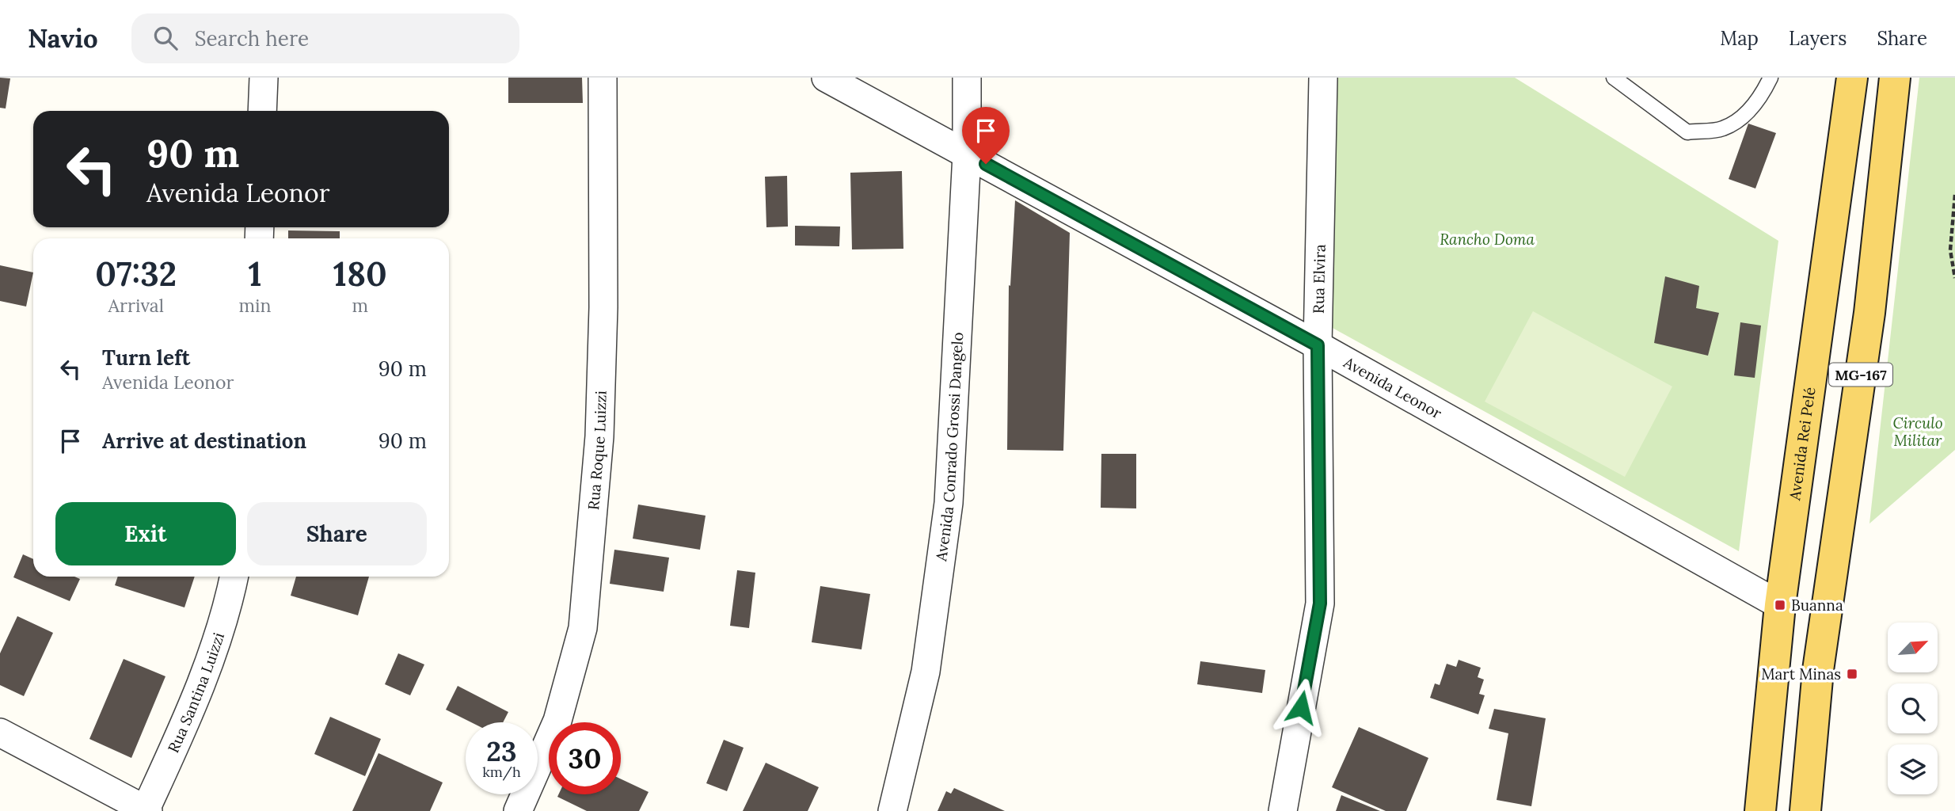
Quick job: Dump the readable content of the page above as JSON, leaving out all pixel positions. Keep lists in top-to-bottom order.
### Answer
{
  "streets": {
    "main road": ["MG-167", "Avenida Rei Pelé"],
    "street": [
      "Rua Elvira",
      "Avenida Leonor",
      "Avenida Conrado Grossi Dangelo",
      "Rua Roque Luizzi",
      "Rua Santina Luizzi"
    ]
  },
  "crossings": [
    ["Rua Elvira", "Avenida Leonor"],
    ["Avenida Leonor", "Avenida Rei Pelé"],
    ["Avenida Leonor", "Avenida Conrado Grossi Dangelo"]
  ],
  "parks": ["Rancho Doma", "Circulo Militar"],
  "places": {
    "transit": ["Buanna", "Mart Minas"]
  },
  "north": "top right",
  "page": {
    "header": "Navio",
    "search": "Search here",
    "nav": ["Map", "Layers", "Share"],
    "turn": ["90 m", "Avenida Leonor"],
    "eta": [
      "07:32",
      "Arrival",
      "1",
      "min",
      "180",
      "m"
    ],
    "list": [
      {
        "name": "Turn left",
        "note": "Avenida Leonor",
        "value": "90 m"
      },
      {
        "name": "Arrive at destination",
        "value": "90 m"
      }
    ],
    "buttons": ["Exit", "Share"],
    "speed": "23 km/h",
    "limit": "30"
  }
}
